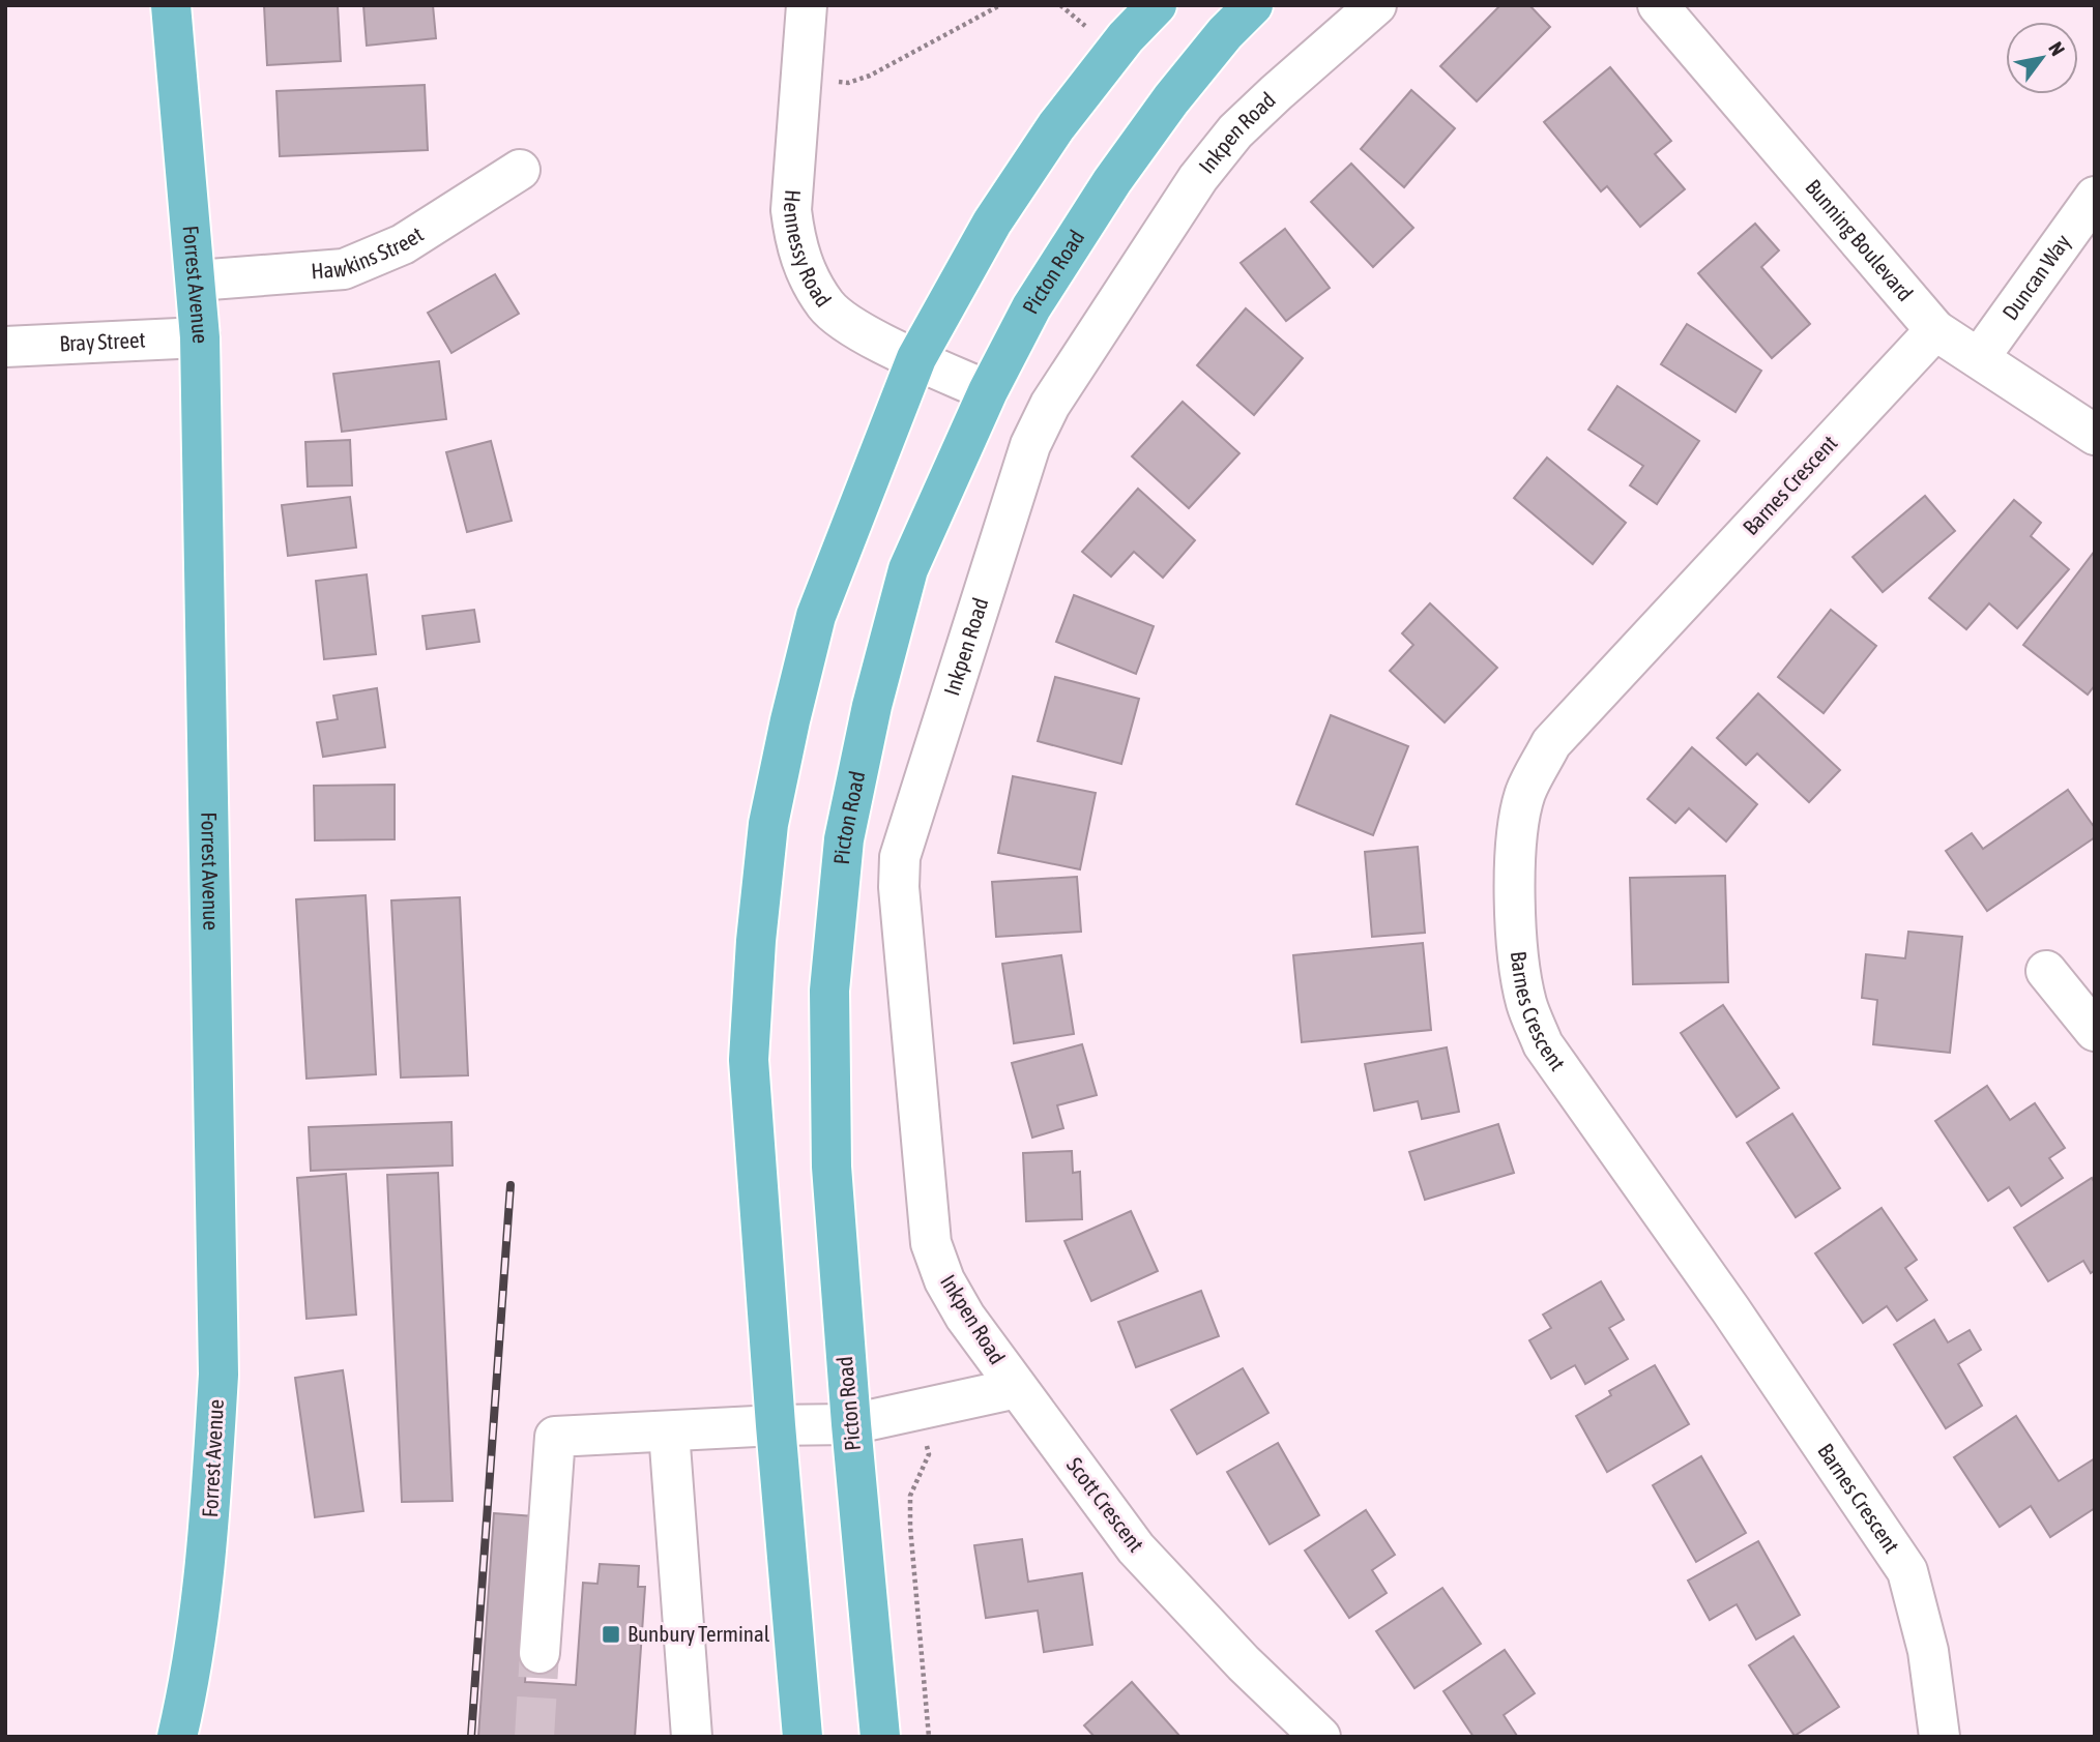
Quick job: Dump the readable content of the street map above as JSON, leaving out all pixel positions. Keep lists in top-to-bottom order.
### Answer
{
  "streets": {
    "main road": ["Picton Road", "Forrest Avenue"],
    "street": [
      "Inkpen Road",
      "Bunning Boulevard",
      "Hennessy Road",
      "Hawkins Street",
      "Duncan Way",
      "Bray Street",
      "Barnes Crescent",
      "Scott Crescent"
    ]
  },
  "crossings": [
    ["Inkpen Road", "Scott Crescent"],
    ["Bunning Boulevard", "Duncan Way"],
    ["Bunning Boulevard", "Barnes Crescent"],
    ["Hennessy Road", "Picton Road"],
    ["Hawkins Street", "Forrest Avenue"],
    ["Forrest Avenue", "Bray Street"]
  ],
  "places": {
    "transit": ["Bunbury Terminal"]
  },
  "north": "top right"
}
